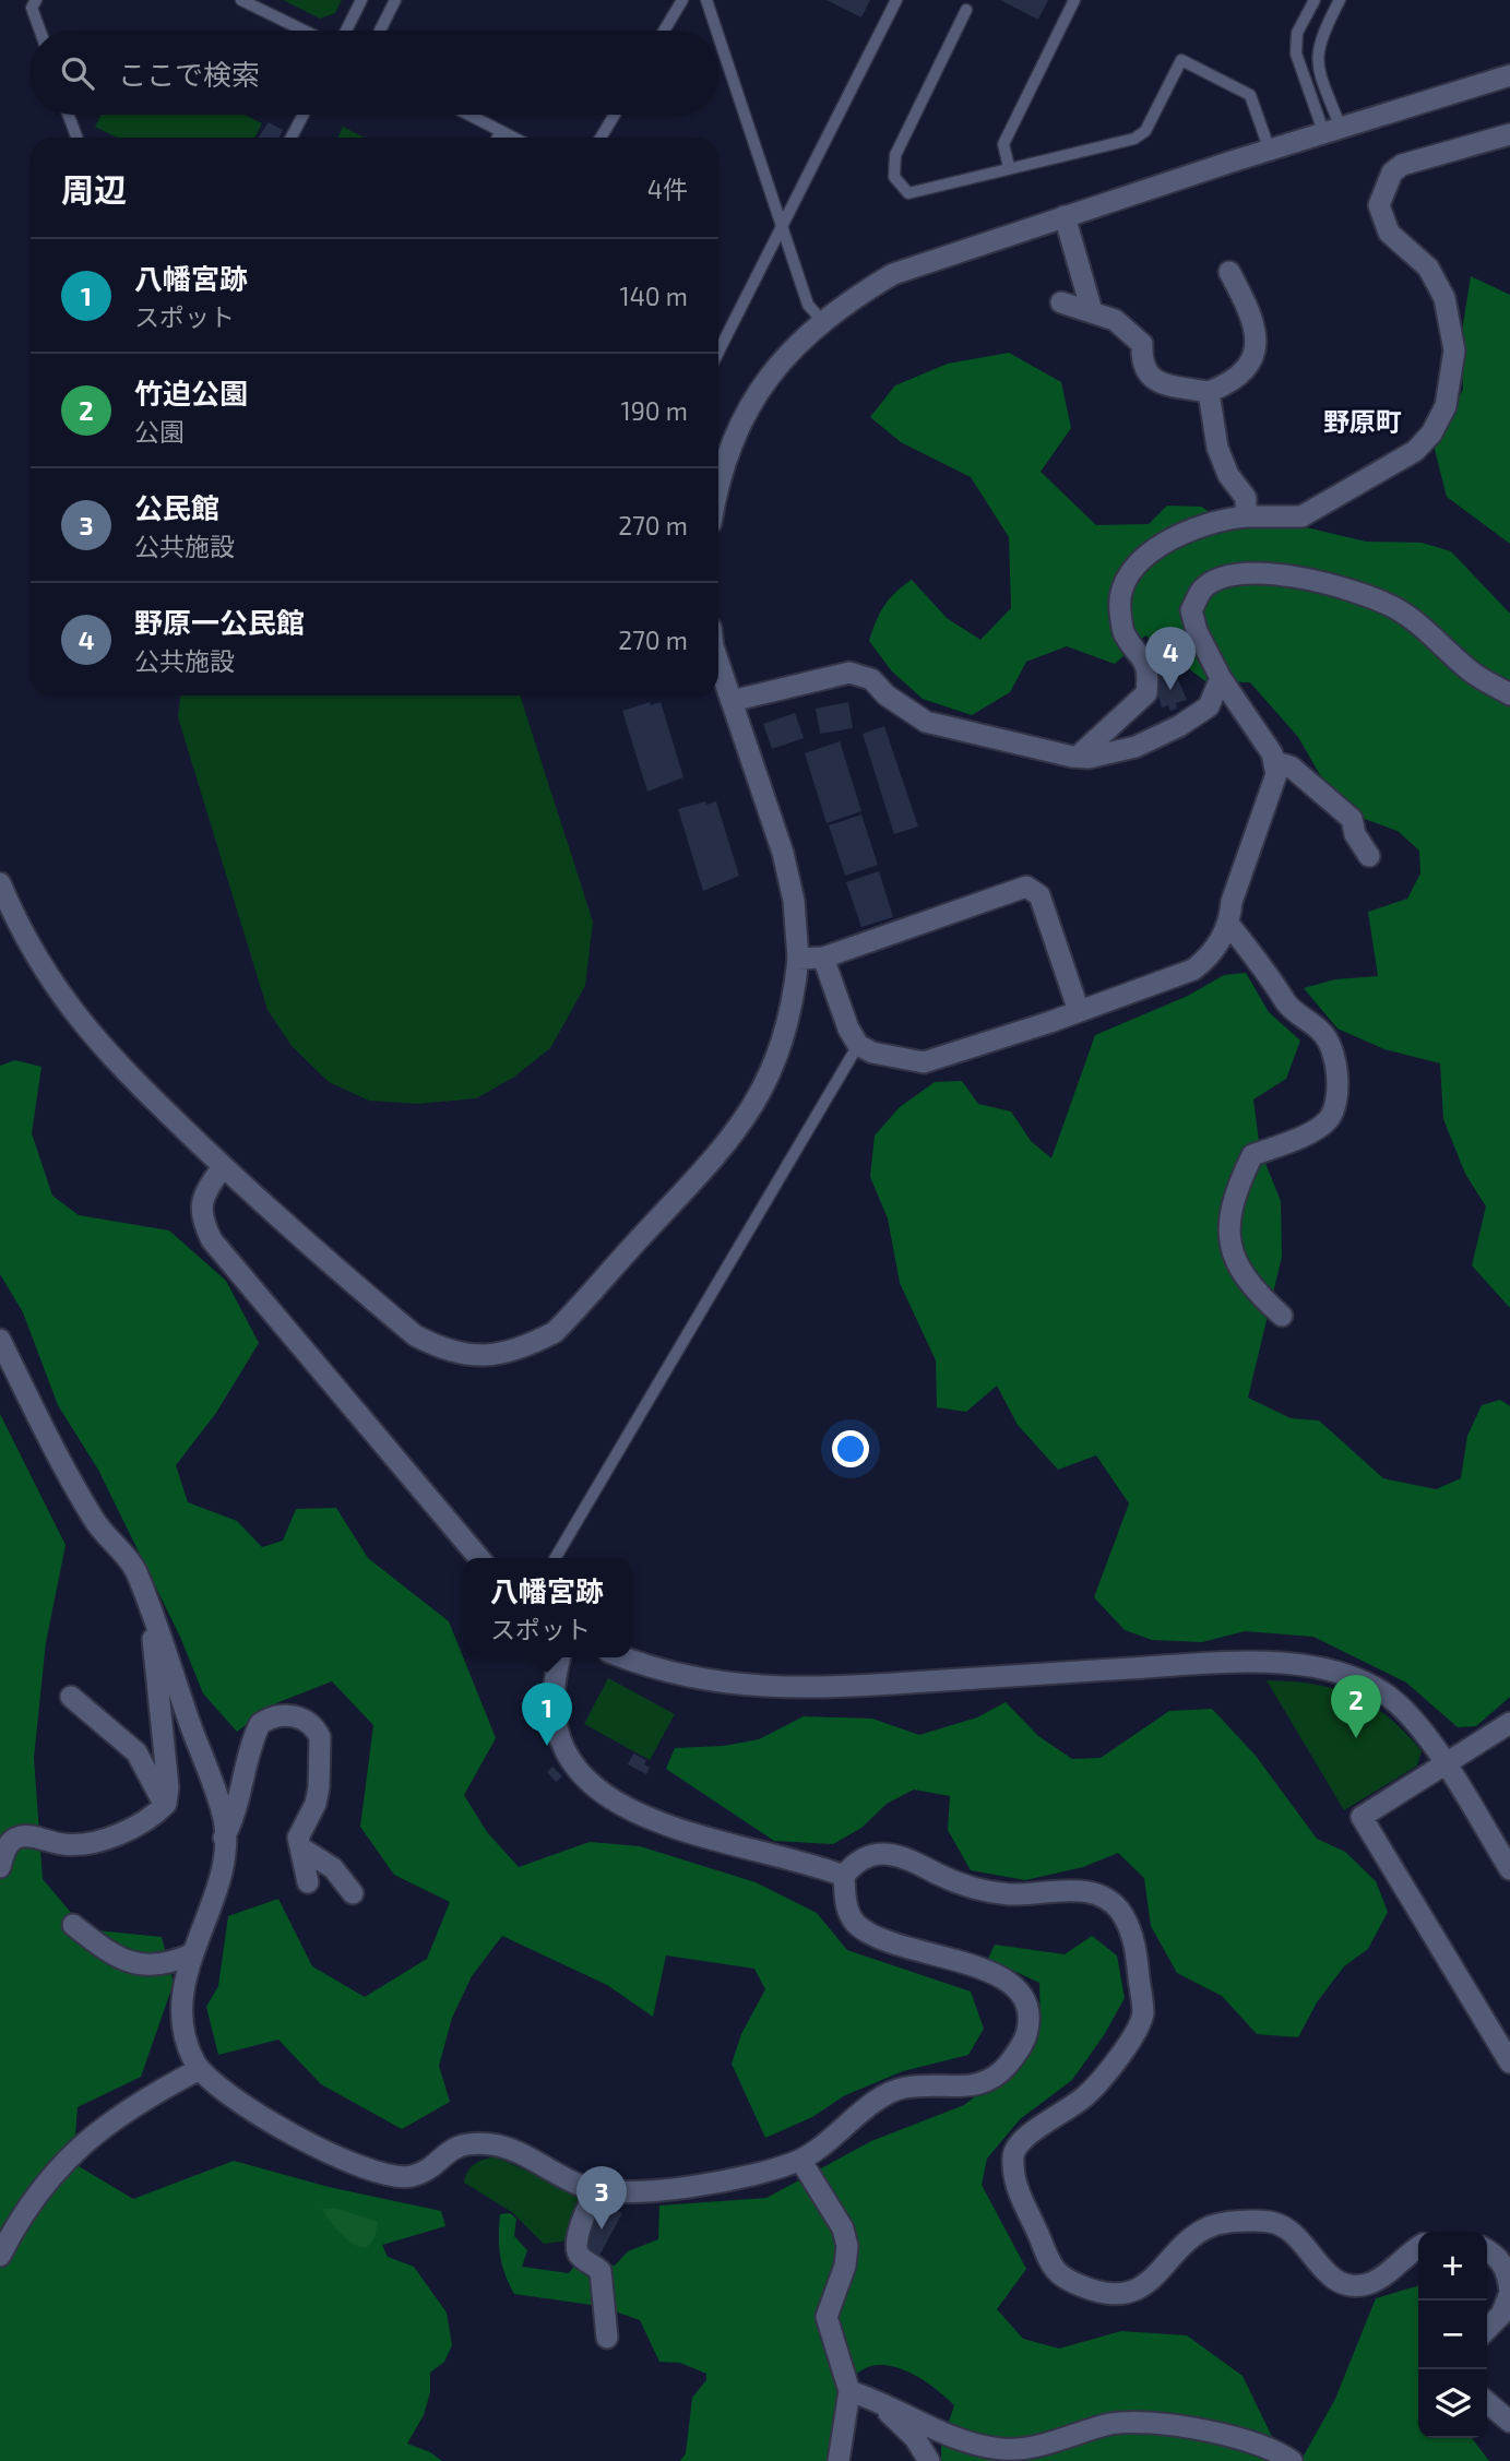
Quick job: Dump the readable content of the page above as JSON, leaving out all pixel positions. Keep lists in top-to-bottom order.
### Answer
{
  "districts": ["野原町"],
  "page": {
    "search": "ここで検索",
    "heading": ["周辺", "4件"],
    "list": [
      {
        "mark": "1",
        "name": "八幡宮跡",
        "note": "スポット",
        "value": "140 m"
      },
      {
        "mark": "2",
        "name": "竹迫公園",
        "note": "公園",
        "value": "190 m"
      },
      {
        "mark": "3",
        "name": "公民館",
        "note": "公共施設",
        "value": "270 m"
      },
      {
        "mark": "4",
        "name": "野原一公民館",
        "note": "公共施設",
        "value": "270 m"
      }
    ],
    "pins": [
      "4",
      "2",
      "1",
      "3"
    ],
    "popup": ["八幡宮跡", "スポット"],
    "map_buttons": ["+", "−"]
  }
}
